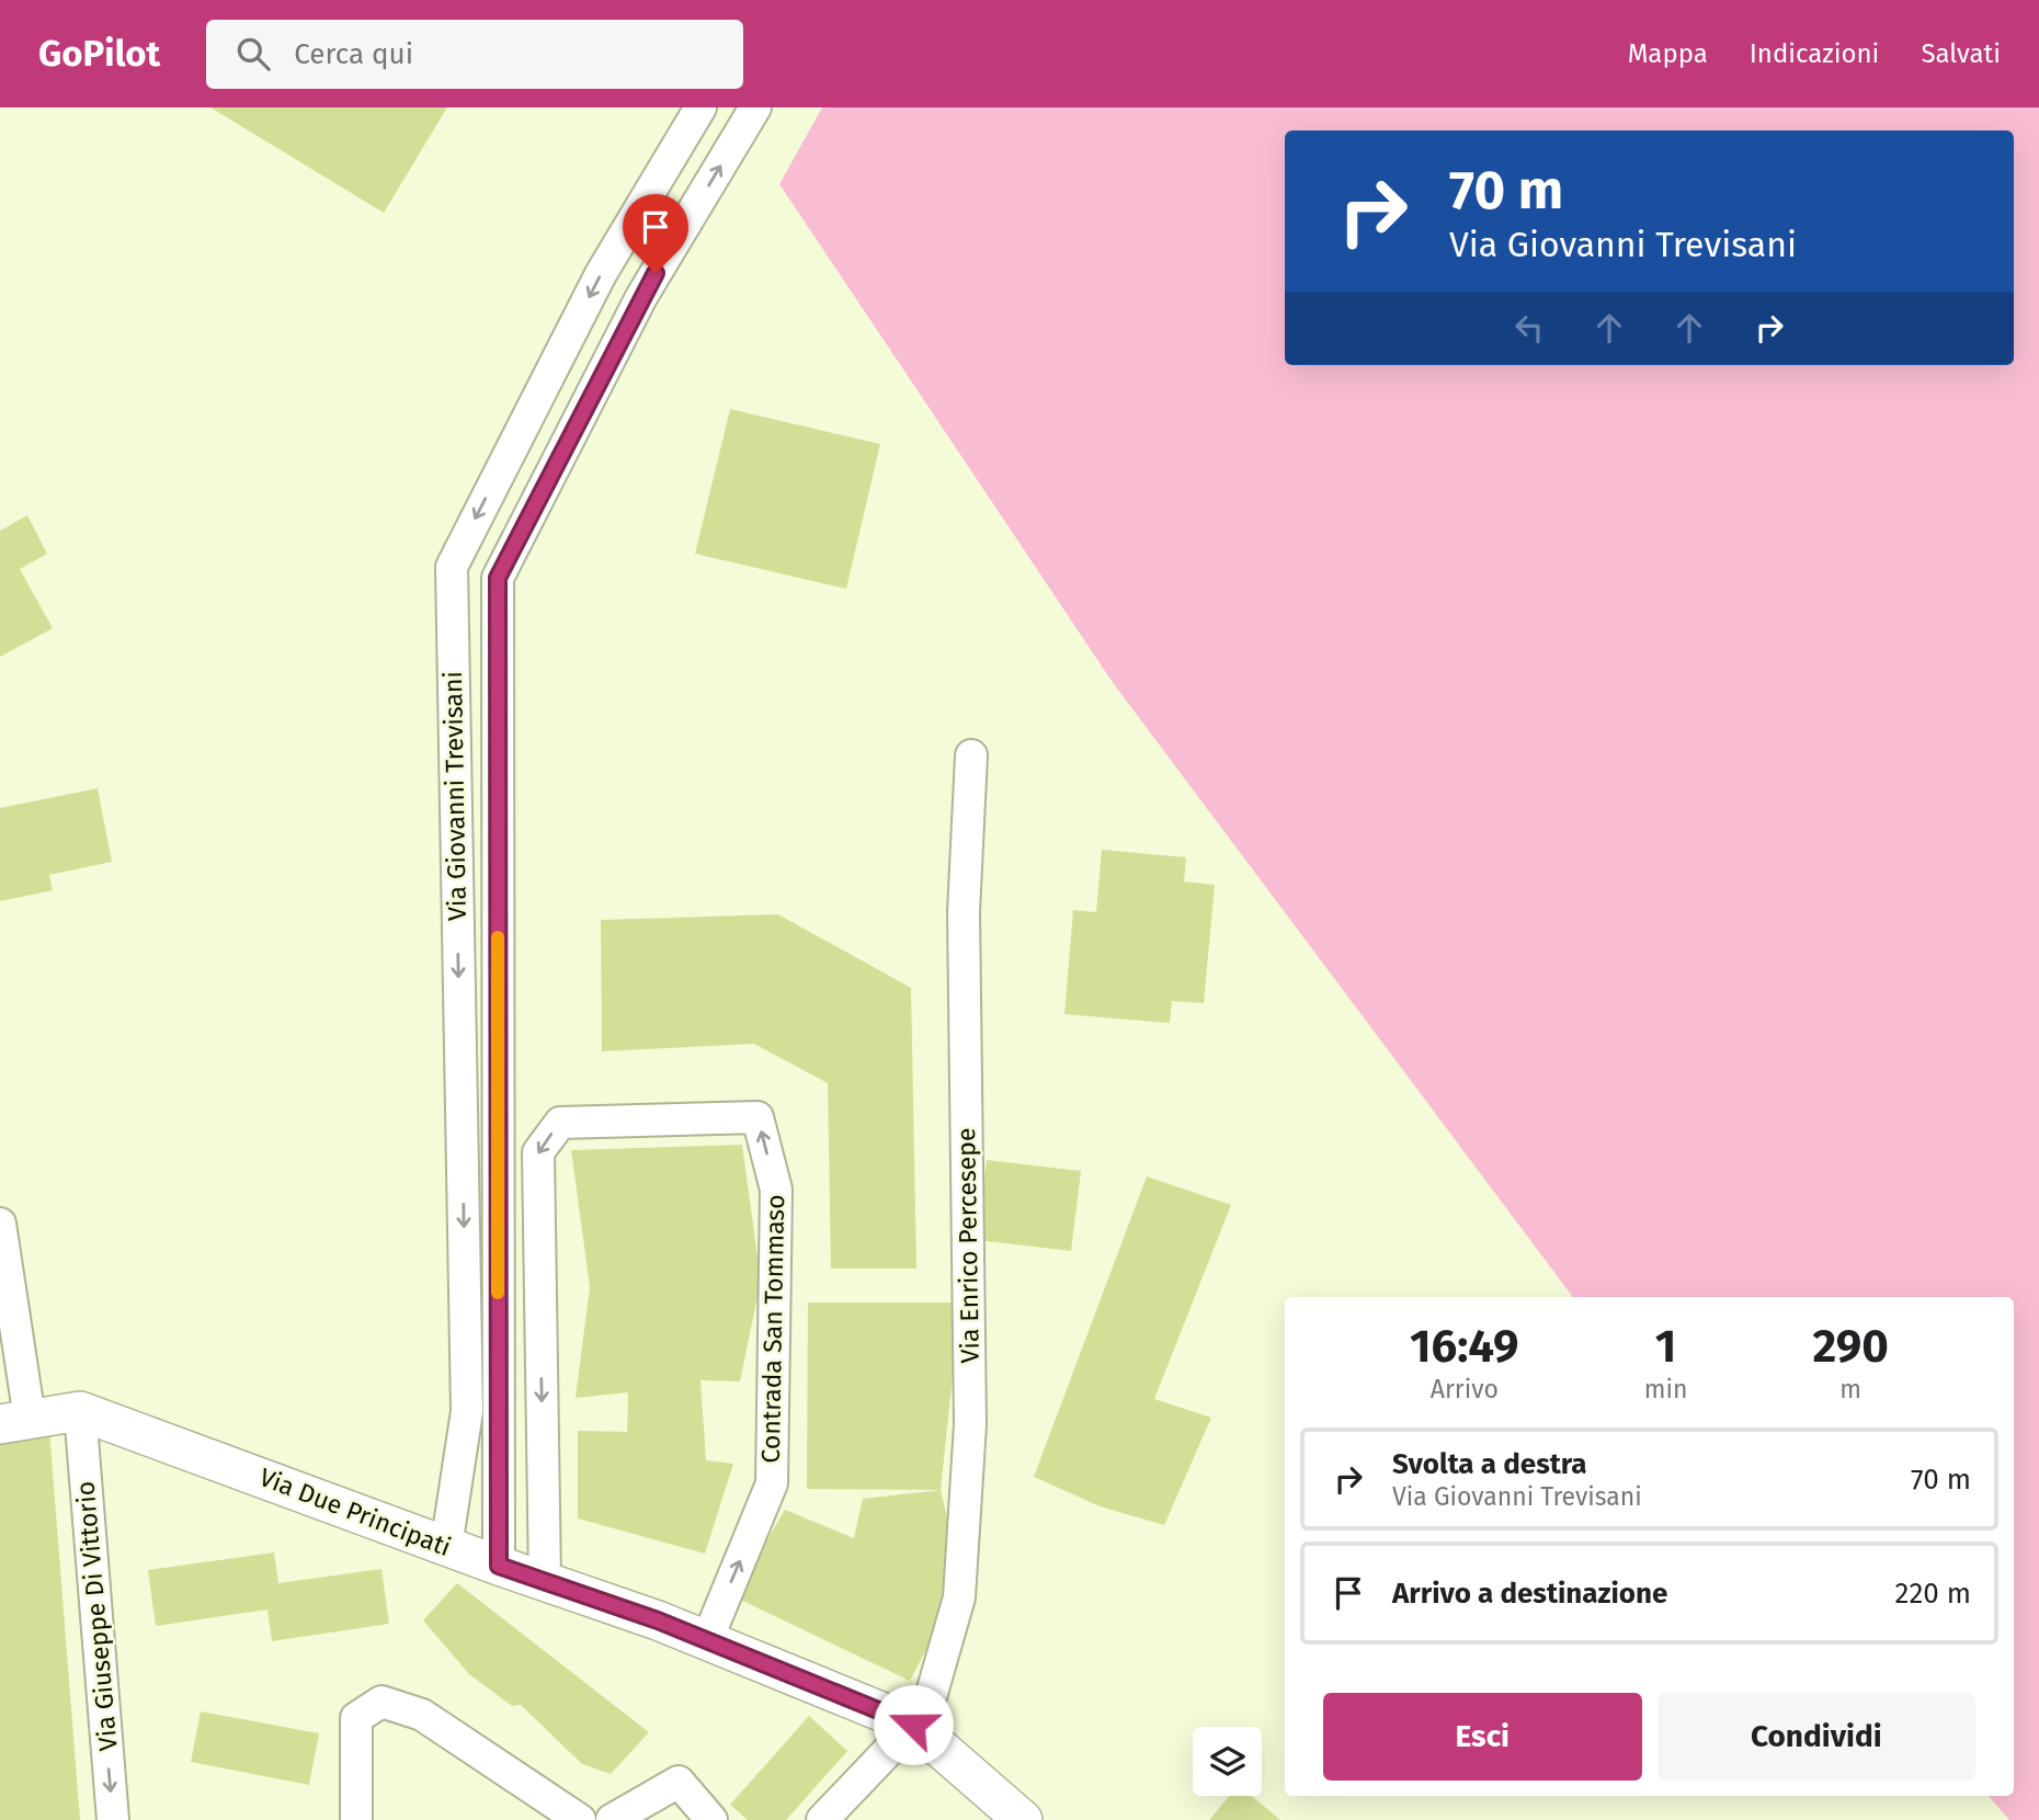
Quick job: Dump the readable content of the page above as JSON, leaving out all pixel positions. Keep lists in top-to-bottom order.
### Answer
{
  "streets": {
    "street": [
      "Via Giovanni Trevisani",
      "Via Enrico Percesepe",
      "Contrada San Tommaso",
      "Via Due Principati",
      "Via Giuseppe Di Vittorio"
    ]
  },
  "crossings": [
    ["Via Giovanni Trevisani", "Via Due Principati"],
    ["Via Enrico Percesepe", "Via Due Principati"],
    ["Contrada San Tommaso", "Via Due Principati"],
    ["Via Due Principati", "Via Giuseppe Di Vittorio"]
  ],
  "one_way": ["Via Giuseppe Di Vittorio"],
  "page": {
    "header": "GoPilot",
    "search": "Cerca qui",
    "nav": ["Mappa", "Indicazioni", "Salvati"],
    "turn": ["70 m", "Via Giovanni Trevisani"],
    "eta": [
      "16:49",
      "Arrivo",
      "1",
      "min",
      "290",
      "m"
    ],
    "list": [
      {
        "name": "Svolta a destra",
        "note": "Via Giovanni Trevisani",
        "value": "70 m"
      },
      {
        "name": "Arrivo a destinazione",
        "value": "220 m"
      }
    ],
    "buttons": ["Esci", "Condividi"]
  }
}
